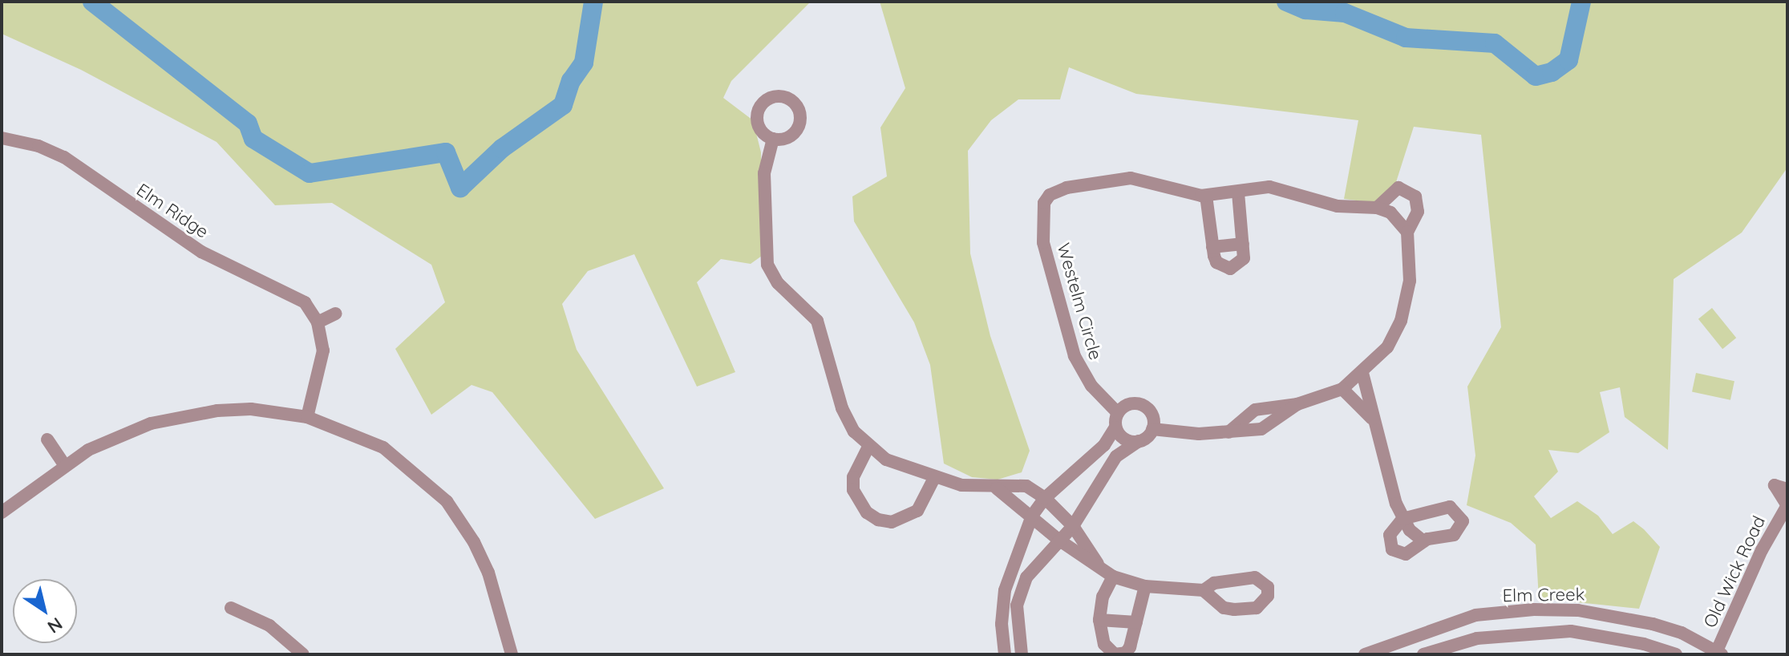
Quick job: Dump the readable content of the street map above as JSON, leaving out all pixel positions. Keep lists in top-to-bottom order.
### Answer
{
  "streets": {
    "street": [
      "Elm Ridge",
      "Westelm Circle",
      "Old Wick Road",
      "Elm Creek"
    ]
  },
  "crossings": [
    ["Old Wick Road", "Elm Creek"]
  ],
  "north": "bottom right"
}
